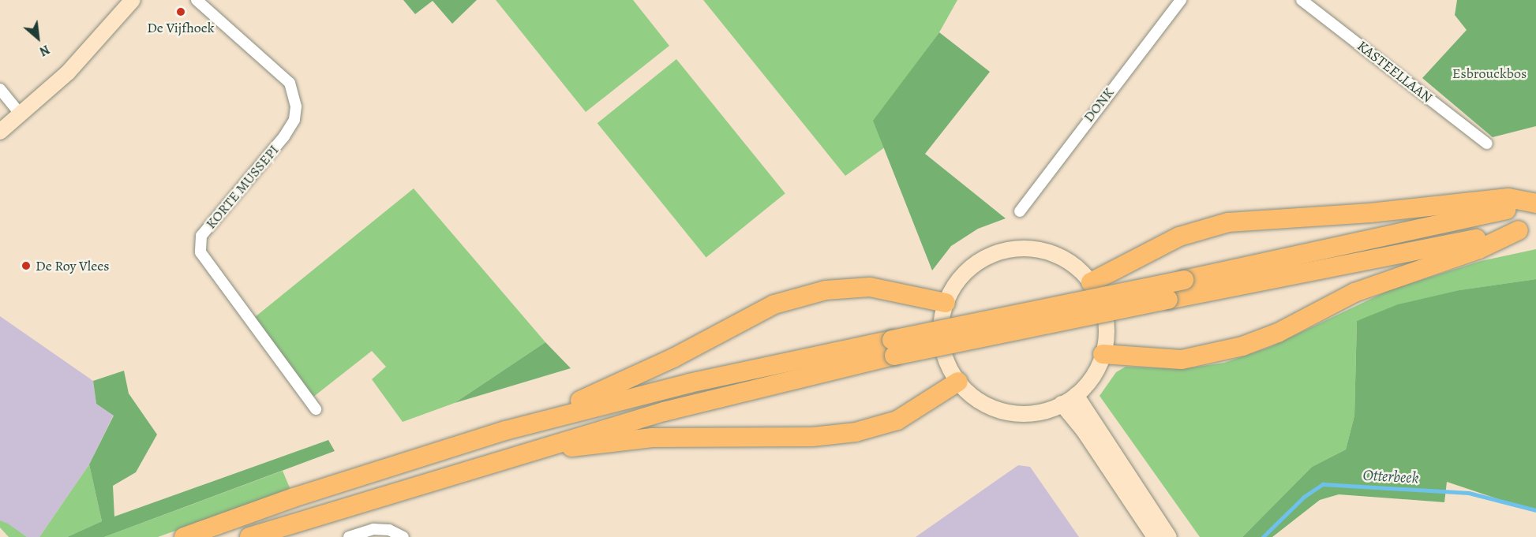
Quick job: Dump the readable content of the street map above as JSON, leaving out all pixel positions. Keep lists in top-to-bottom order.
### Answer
{
  "streets": {
    "street": ["KASTEELLAAN", "DONK", "KORTE MUSSEPI"]
  },
  "water": ["Otterbeek"],
  "parks": ["Esbrouckbos"],
  "places": ["De Vijfhoek", "De Roy Vlees"],
  "north": "bottom right"
}
